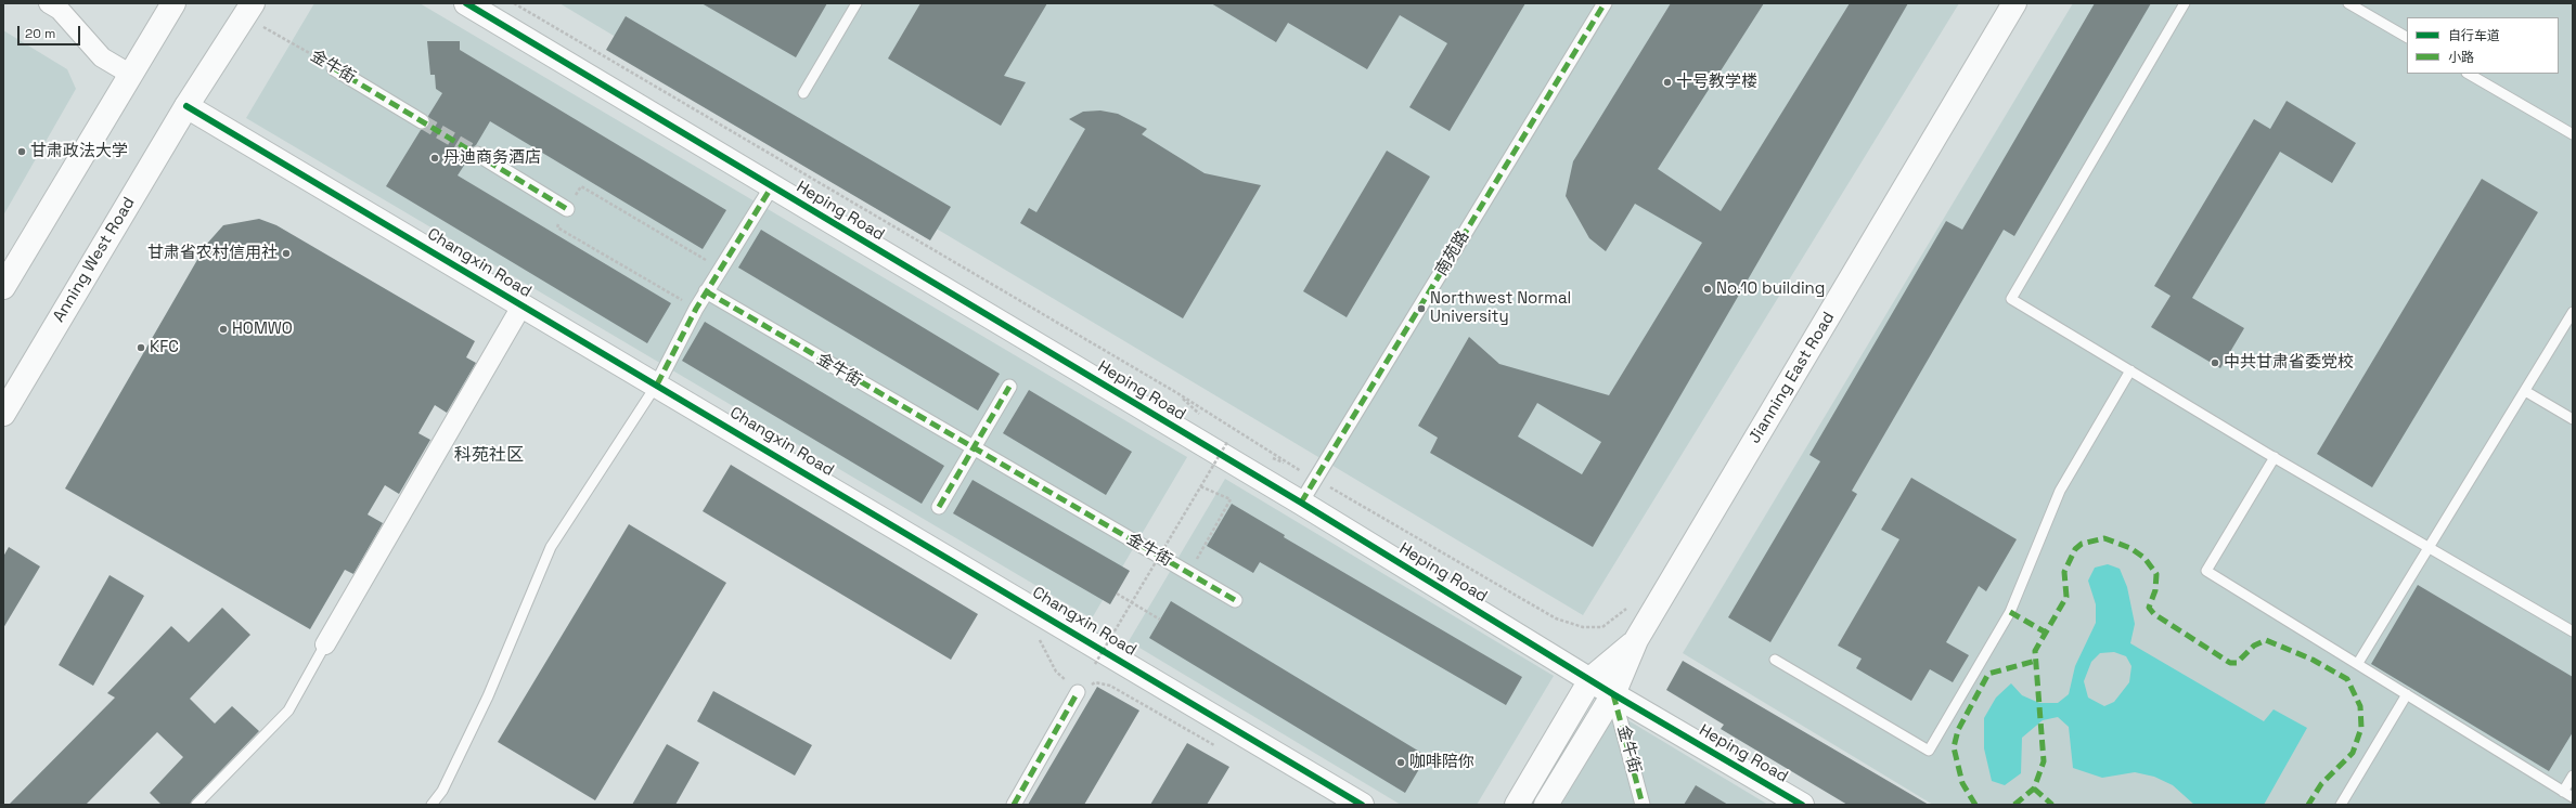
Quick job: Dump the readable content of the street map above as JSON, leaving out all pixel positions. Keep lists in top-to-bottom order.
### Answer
{
  "streets": {
    "street": [
      "金牛街",
      "Heping Road",
      "南苑路",
      "Anning West Road",
      "Changxin Road",
      "Jianning East Road"
    ]
  },
  "crossings": [
    ["金牛街", "Heping Road"],
    ["金牛街", "Anning West Road"],
    ["金牛街", "Jianning East Road"],
    ["Heping Road", "南苑路"],
    ["Heping Road", "Jianning East Road"],
    ["Anning West Road", "Changxin Road"]
  ],
  "districts": ["科苑社区"],
  "places": [
    "十号教学楼",
    "甘肃政法大学",
    "丹迪商务酒店",
    "甘肃省农村信用社",
    "No.10 building",
    "Northwest Normal University",
    "HOMWO",
    "KFC",
    "中共甘肃省委党校",
    "咖啡陪你"
  ],
  "legend": ["自行车道", "小路"],
  "scale_bar": "20 m"
}
